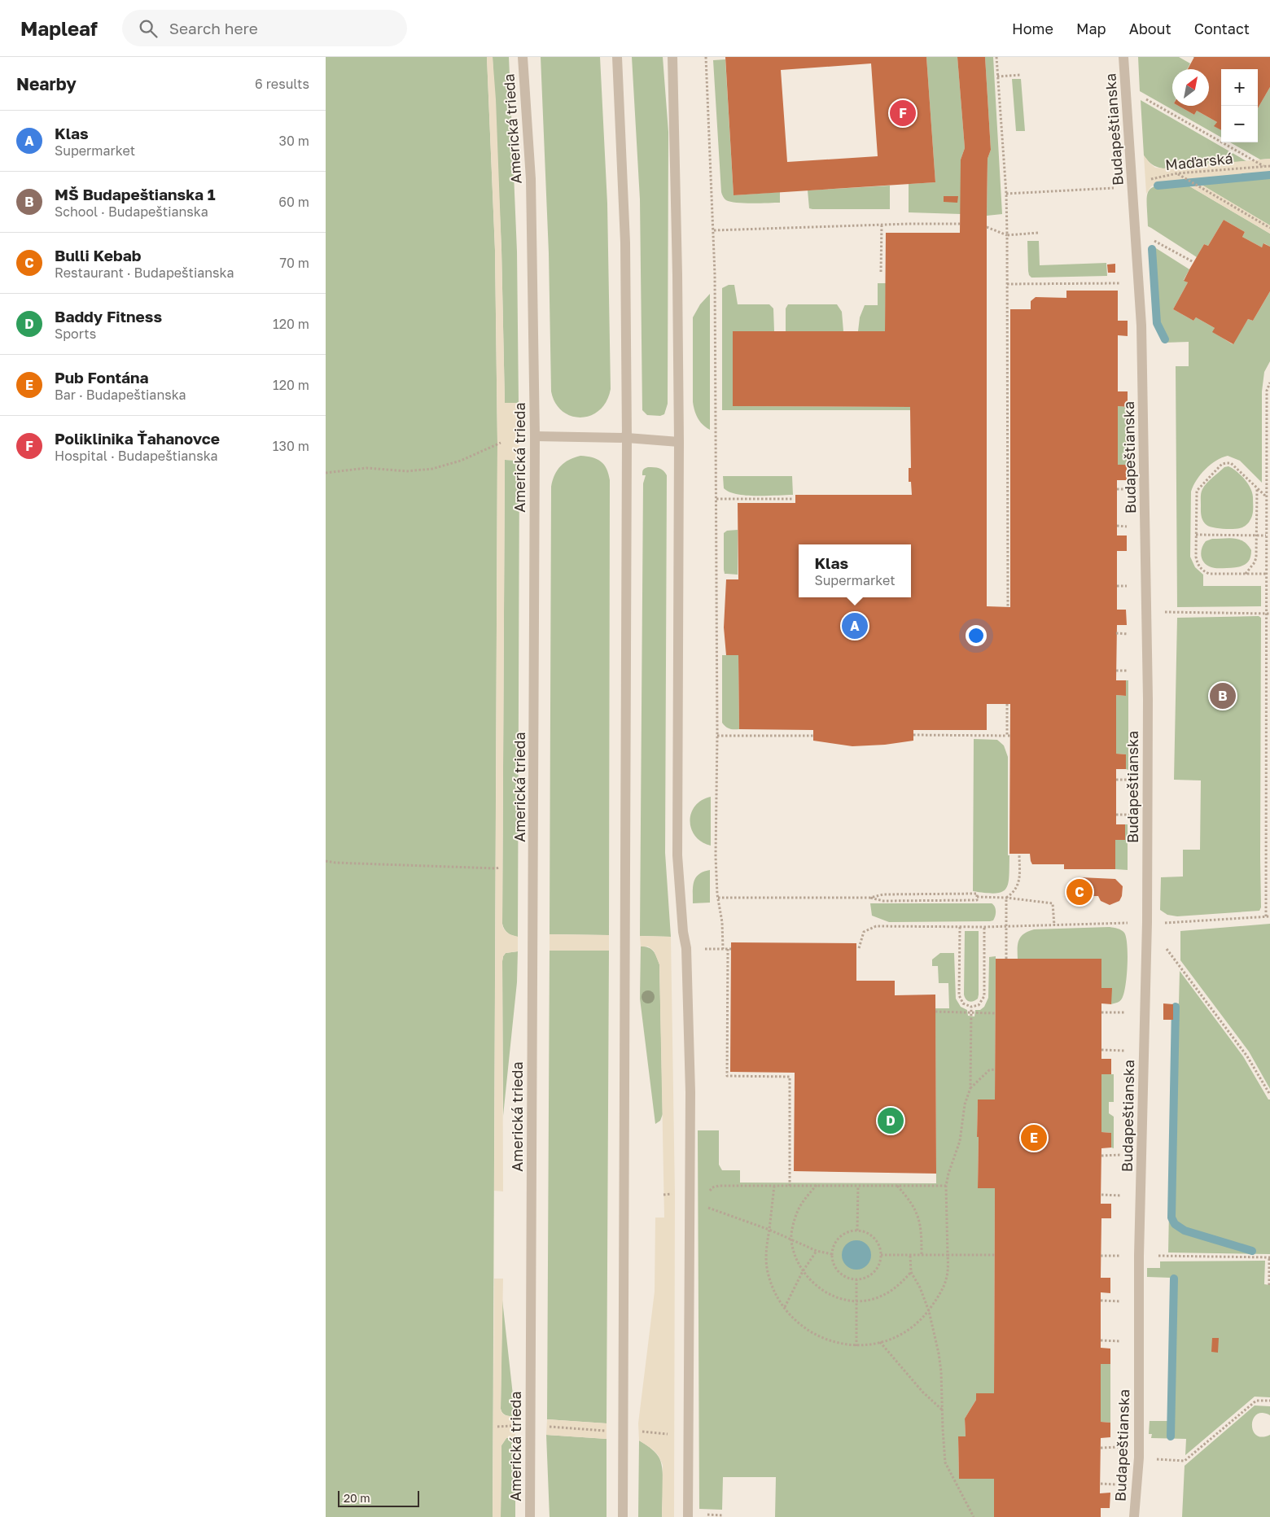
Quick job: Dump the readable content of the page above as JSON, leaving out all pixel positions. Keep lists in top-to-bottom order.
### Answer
{
  "streets": {
    "street": ["Americká trieda", "Budapeštianska"],
    "path": ["Maďarská"]
  },
  "crossings": [
    ["Budapeštianska", "Maďarská"]
  ],
  "scale_bar": "20 m",
  "north": "top right",
  "page": {
    "header": "Mapleaf",
    "search": "Search here",
    "nav": [
      "Home",
      "Map",
      "About",
      "Contact"
    ],
    "heading": ["Nearby", "6 results"],
    "map_buttons": ["+", "−"],
    "pins": [
      "F",
      "A",
      "B",
      "C",
      "D",
      "E"
    ],
    "list": [
      {
        "mark": "A",
        "name": "Klas",
        "note": "Supermarket",
        "value": "30 m"
      },
      {
        "mark": "B",
        "name": "MŠ Budapeštianska 1",
        "note": "School · Budapeštianska",
        "value": "60 m"
      },
      {
        "mark": "C",
        "name": "Bulli Kebab",
        "note": "Restaurant · Budapeštianska",
        "value": "70 m"
      },
      {
        "mark": "D",
        "name": "Baddy Fitness",
        "note": "Sports",
        "value": "120 m"
      },
      {
        "mark": "E",
        "name": "Pub Fontána",
        "note": "Bar · Budapeštianska",
        "value": "120 m"
      },
      {
        "mark": "F",
        "name": "Poliklinika Ťahanovce",
        "note": "Hospital · Budapeštianska",
        "value": "130 m"
      }
    ],
    "popup": ["Klas", "Supermarket"],
    "scale": "20 m"
  }
}
